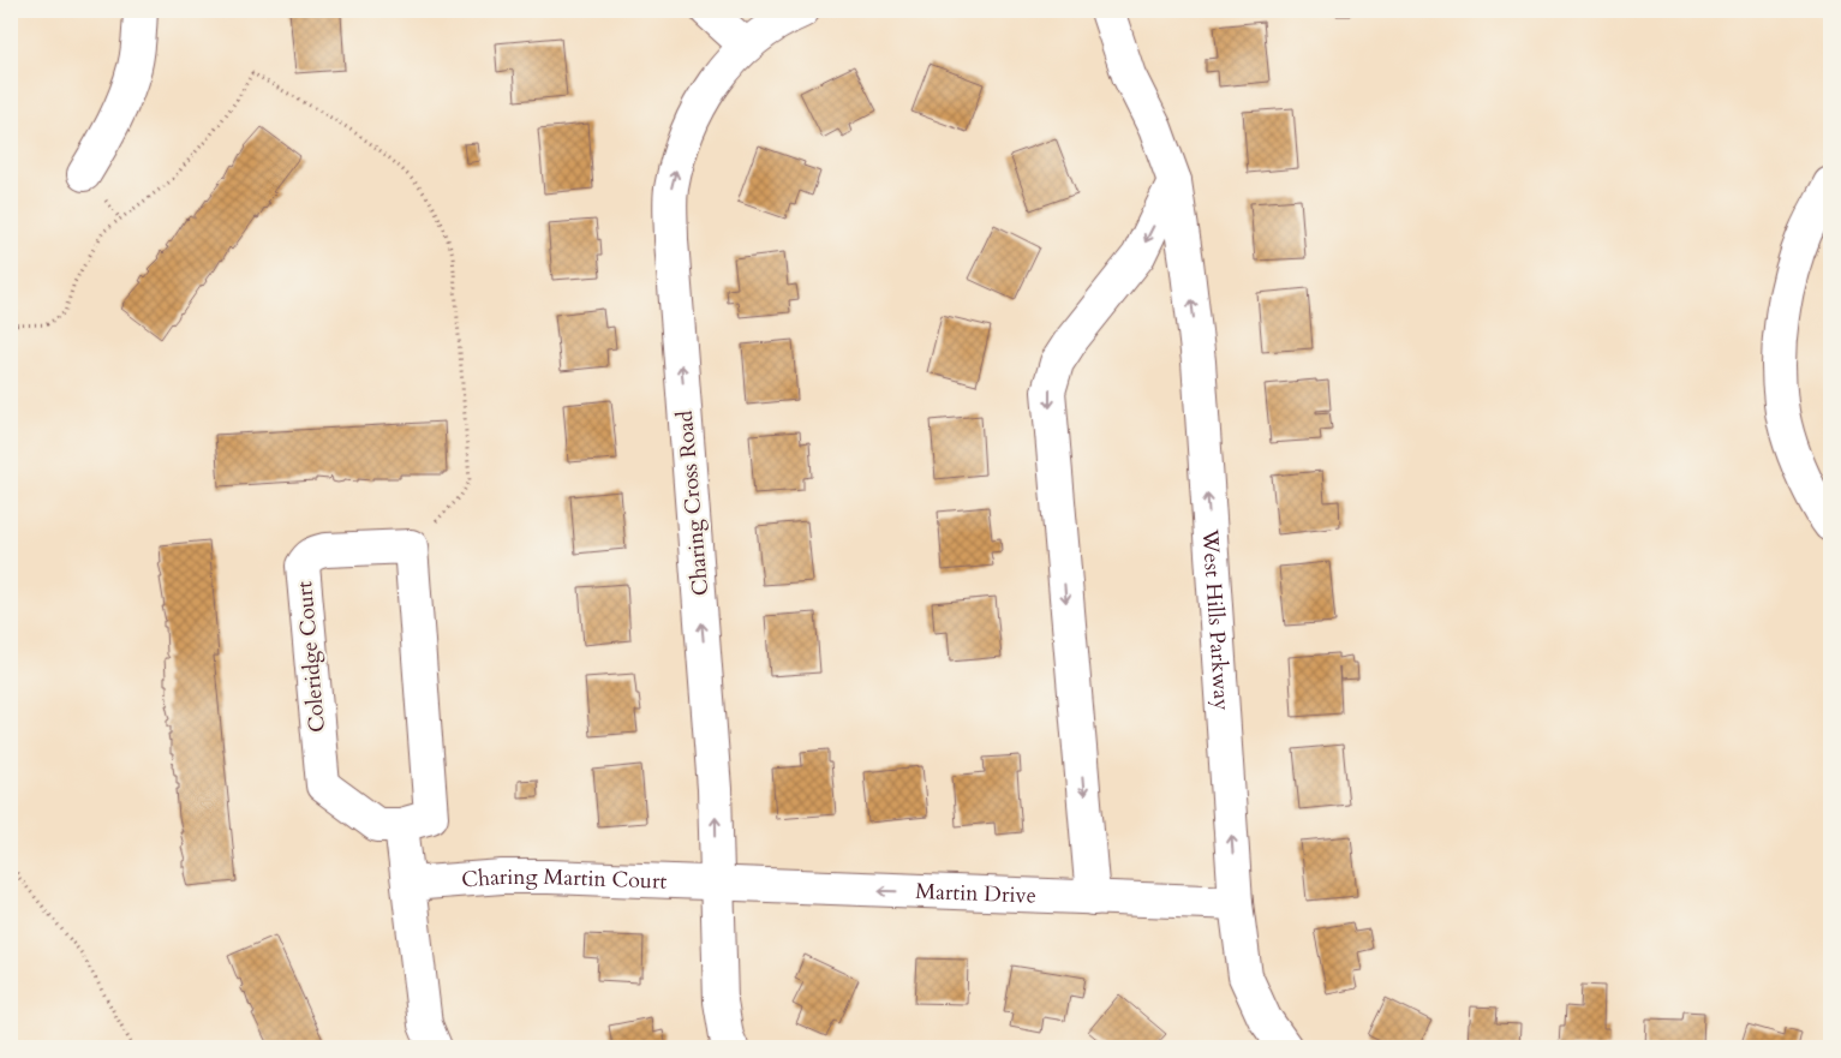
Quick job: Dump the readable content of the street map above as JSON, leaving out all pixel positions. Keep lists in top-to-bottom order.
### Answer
{
  "streets": {
    "street": [
      "Charing Cross Road",
      "West Hills Parkway",
      "Coleridge Court",
      "Charing Martin Court",
      "Martin Drive"
    ]
  },
  "crossings": [
    ["Charing Cross Road", "Charing Martin Court"],
    ["Charing Cross Road", "Martin Drive"],
    ["West Hills Parkway", "Martin Drive"],
    ["Charing Martin Court", "Martin Drive"]
  ],
  "one_way": ["Charing Cross Road", "Martin Drive"]
}
